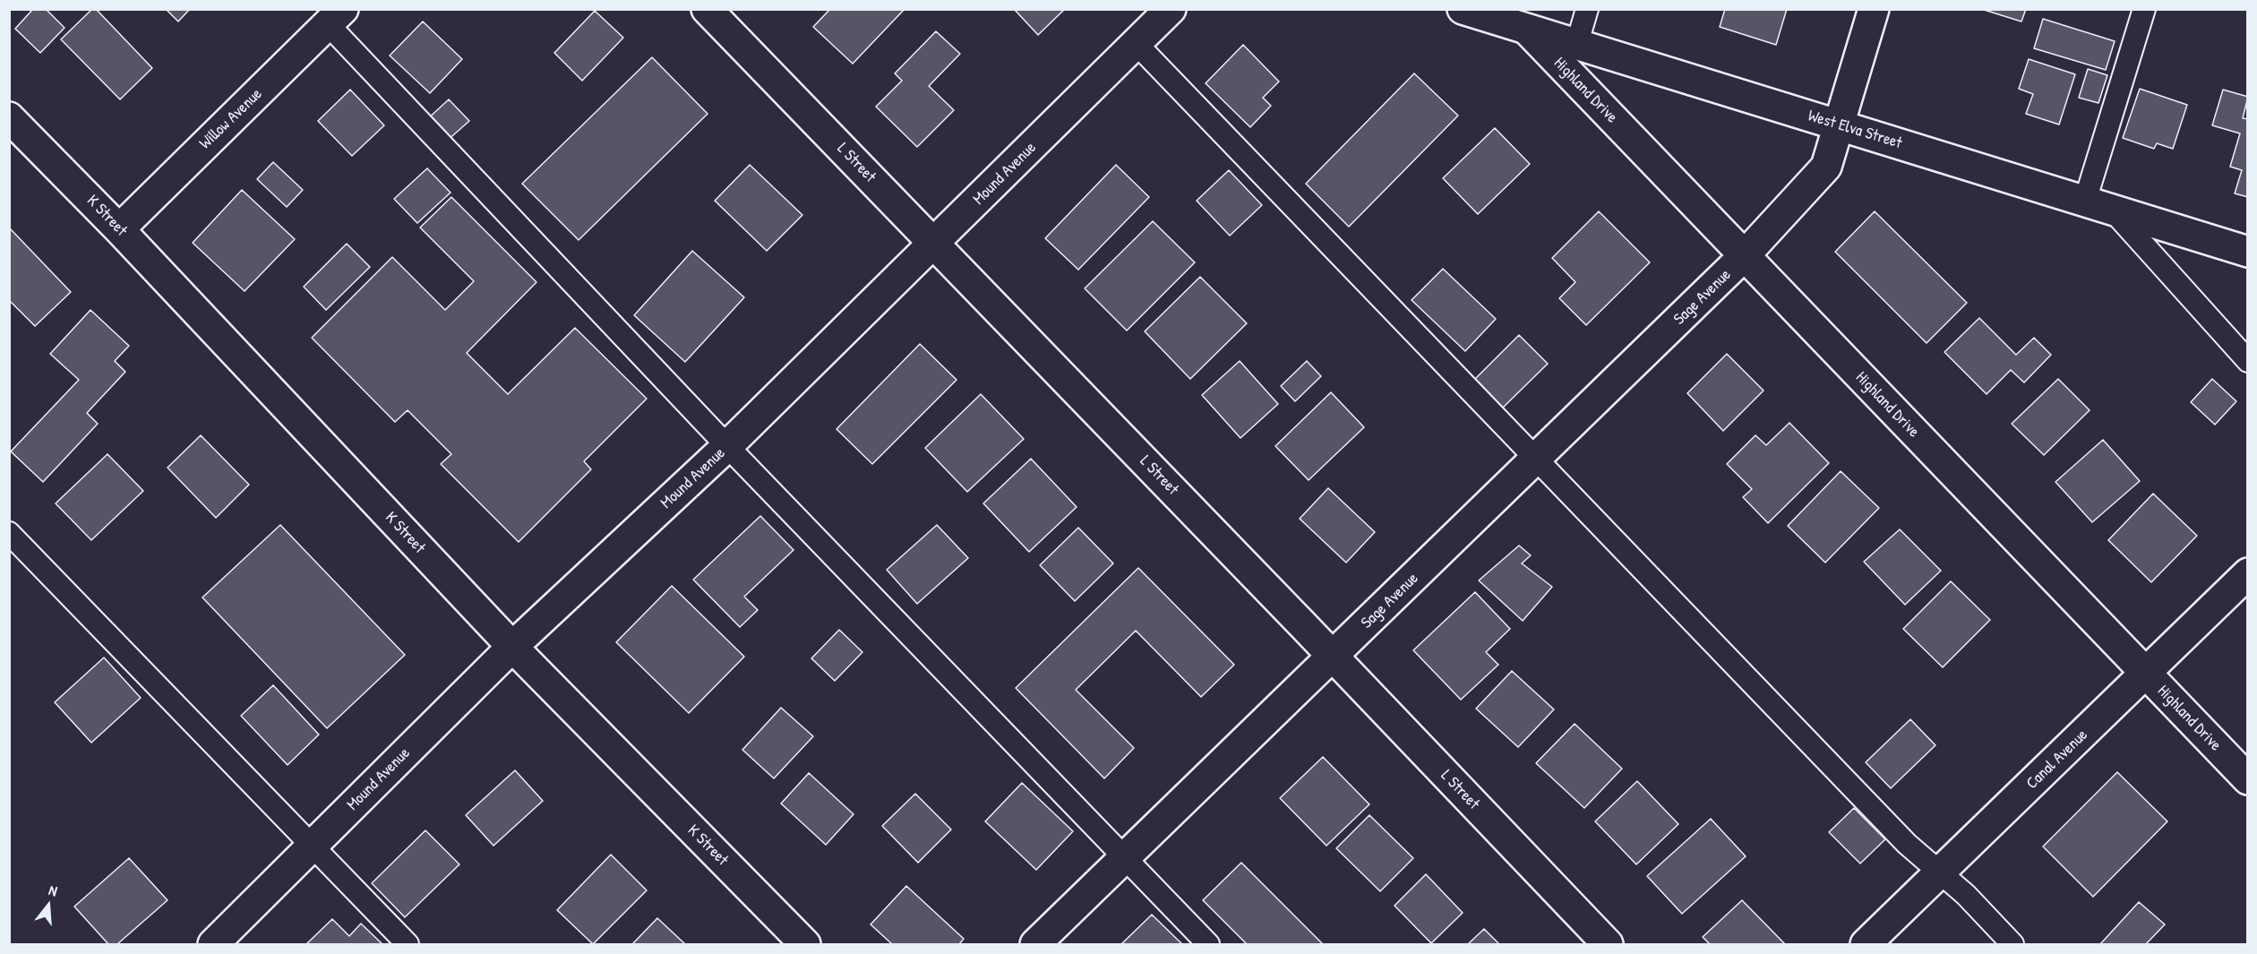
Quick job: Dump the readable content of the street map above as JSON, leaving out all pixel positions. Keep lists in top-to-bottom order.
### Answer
{
  "streets": {
    "street": [
      "Highland Drive",
      "Willow Avenue",
      "West Elva Street",
      "L Street",
      "Mound Avenue",
      "K Street",
      "Sage Avenue",
      "Canal Avenue"
    ]
  },
  "crossings": [
    ["Highland Drive", "West Elva Street"],
    ["Highland Drive", "Sage Avenue"],
    ["Highland Drive", "Canal Avenue"],
    ["Willow Avenue", "K Street"],
    ["West Elva Street", "Sage Avenue"],
    ["L Street", "Mound Avenue"],
    ["L Street", "Sage Avenue"],
    ["Mound Avenue", "K Street"]
  ],
  "north": "top"
}
